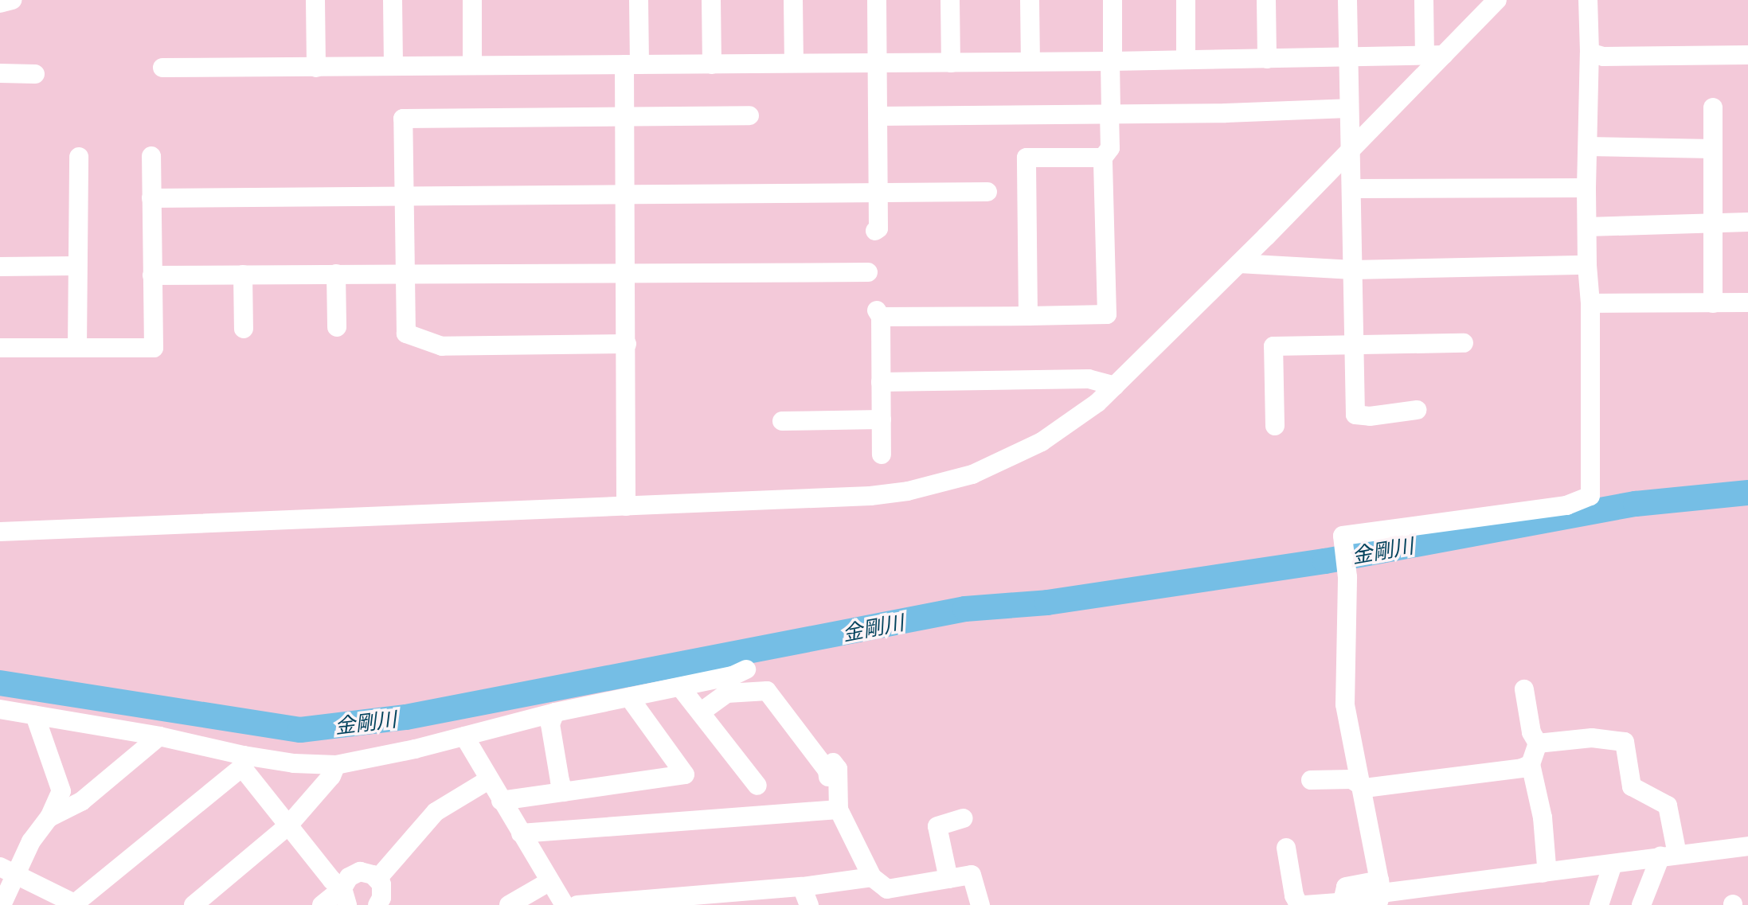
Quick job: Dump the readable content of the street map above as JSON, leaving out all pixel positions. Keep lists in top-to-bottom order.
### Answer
{
  "water": ["金剛川"]
}
